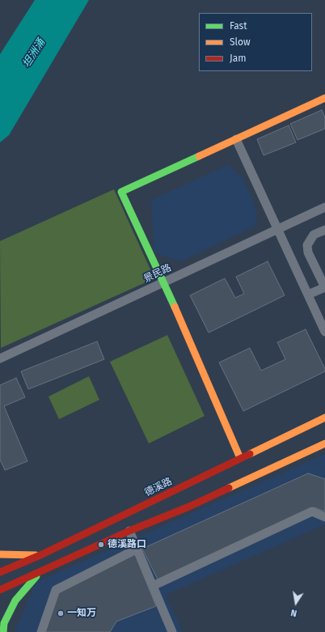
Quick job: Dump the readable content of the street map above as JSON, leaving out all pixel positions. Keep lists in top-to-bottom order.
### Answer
{
  "streets": {
    "main road": ["德溪路"],
    "street": ["景民路"]
  },
  "water": ["坦洲涌"],
  "places": ["德溪路口", "一知万"],
  "legend": ["Fast", "Slow", "Jam"],
  "north": "bottom"
}
